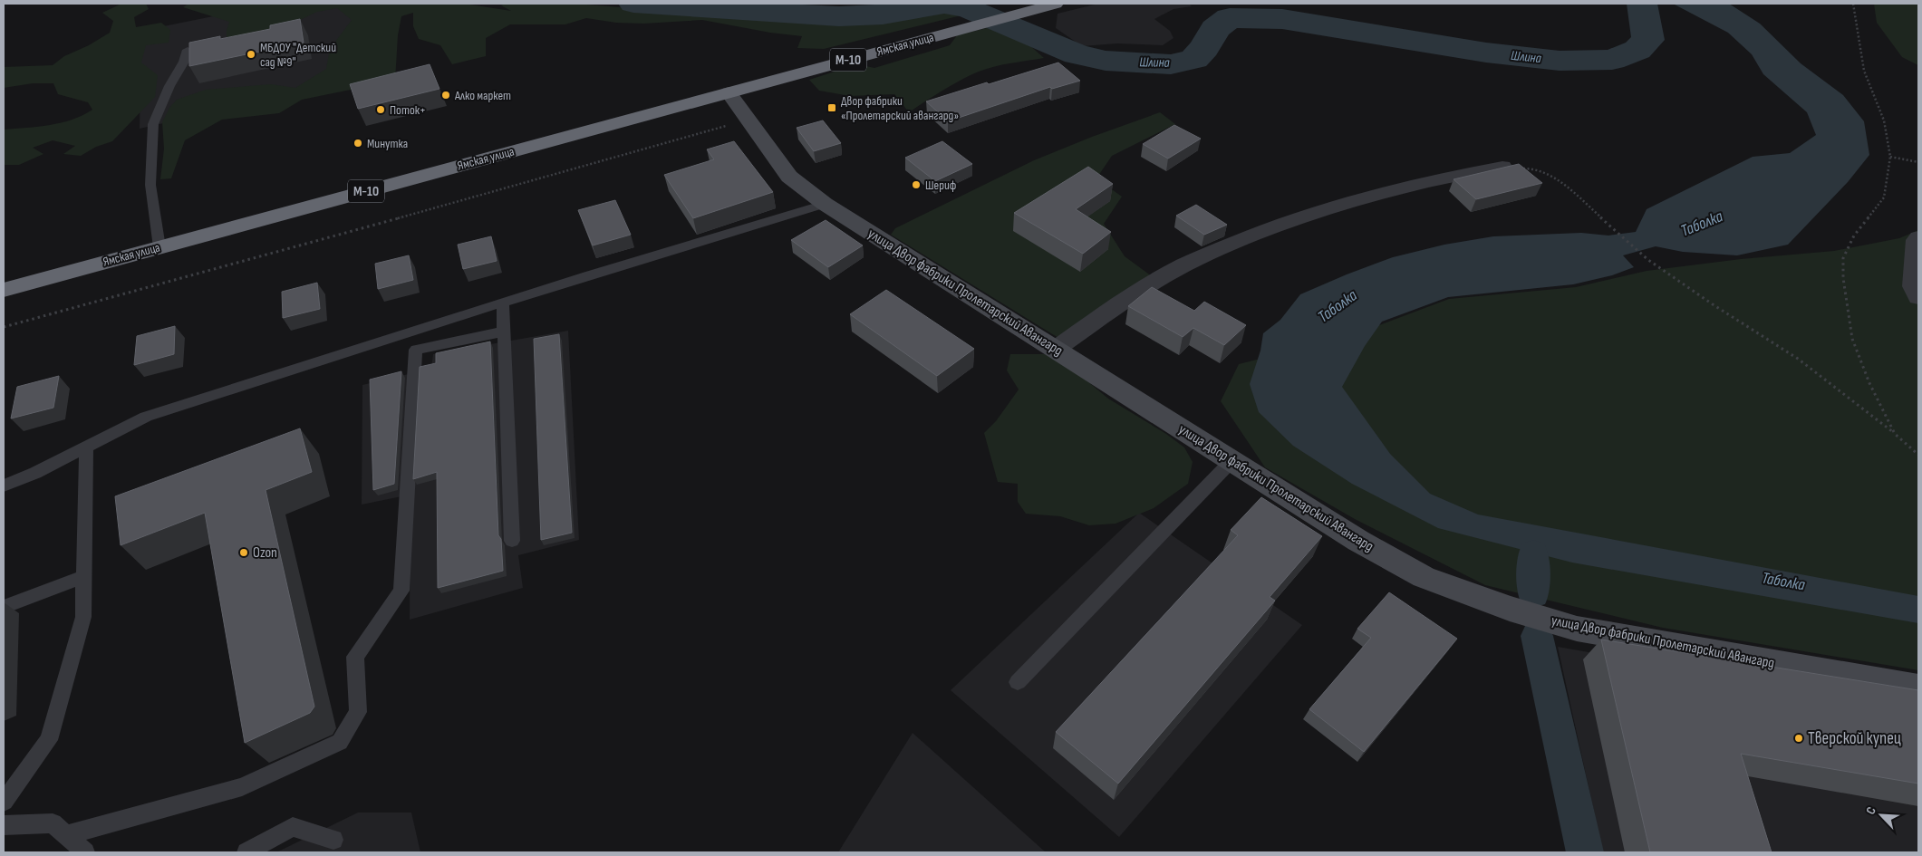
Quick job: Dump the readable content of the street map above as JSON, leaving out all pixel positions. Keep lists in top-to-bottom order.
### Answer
{
  "streets": {
    "highway": ["Ямская улица", "М-10"],
    "street": ["улица Двор фабрики Пролетарский Авангард"]
  },
  "crossings": [
    ["Ямская улица", "улица Двор фабрики Пролетарский Авангард"]
  ],
  "water": ["Шлина", "Таболка"],
  "places": {
    "other": [
      "МБДОУ \"Детский сад №9\"",
      "Алко маркет",
      "Поток+",
      "Минутка",
      "Шериф",
      "Ozon",
      "Тверской купец"
    ],
    "transit": ["Двор фабрики «Пролетарский авангард»"]
  },
  "north": "top left"
}
